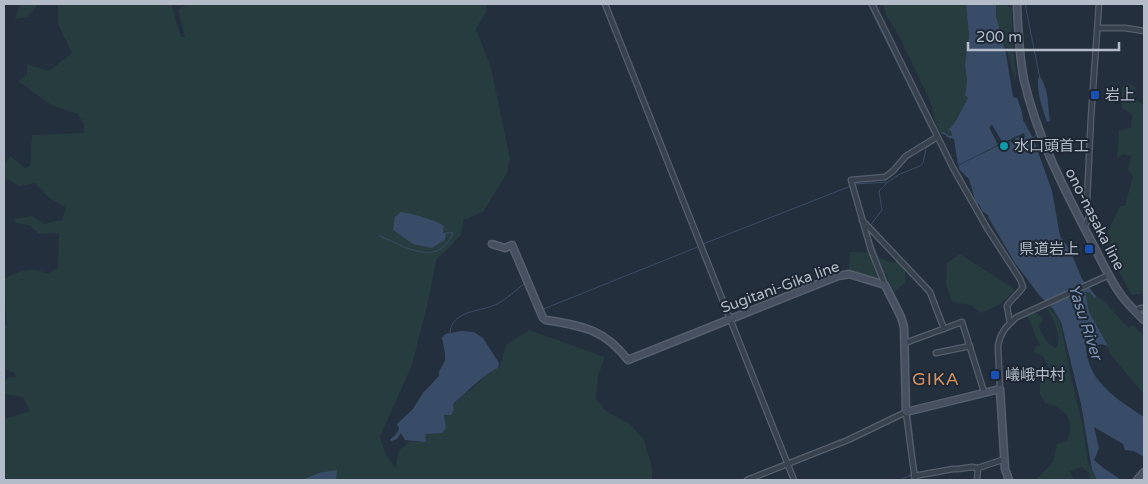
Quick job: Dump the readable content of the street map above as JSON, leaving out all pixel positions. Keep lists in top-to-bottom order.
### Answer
{
  "streets": {
    "main road": ["ono-nasaka line", "Sugitani-Gika line"]
  },
  "districts": ["GIKA"],
  "water": ["Yasu River"],
  "places": {
    "transit": ["岩上", "県道岩上", "嶬峨中村"],
    "other": ["水口頭首工"]
  },
  "scale_bar": "200 m"
}
